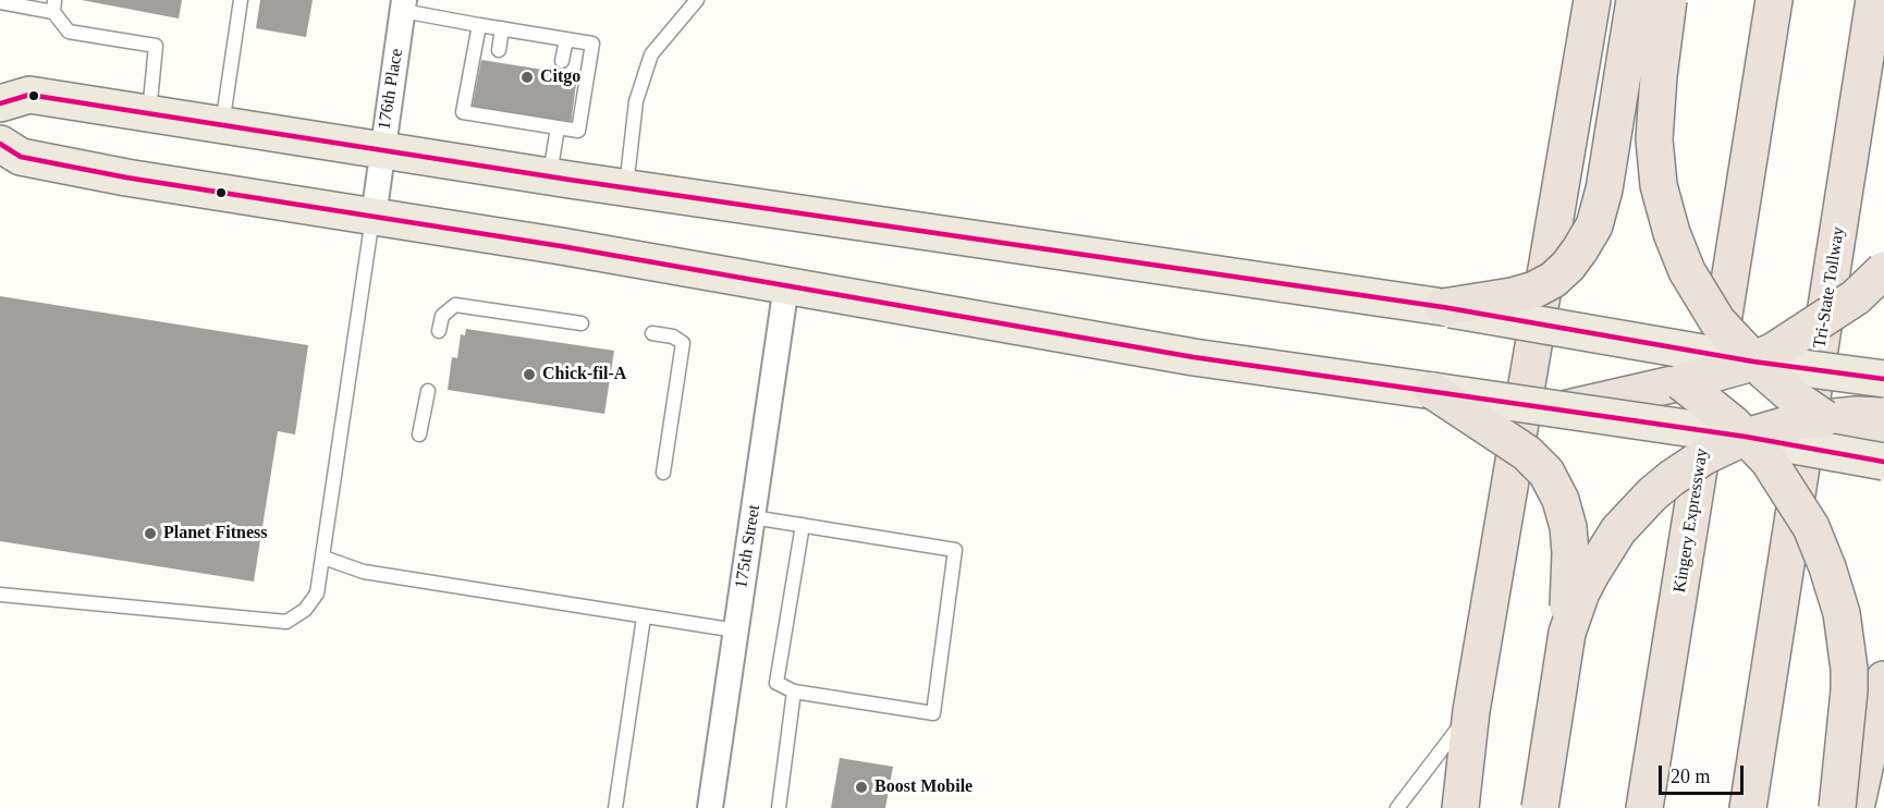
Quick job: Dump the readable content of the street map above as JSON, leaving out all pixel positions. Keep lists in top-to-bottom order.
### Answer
{
  "streets": {
    "highway": ["Tri-State Tollway", "Kingery Expressway"],
    "street": ["176th Place", "175th Street"]
  },
  "places": [
    "Citgo",
    "Chick-fil-A",
    "Planet Fitness",
    "Boost Mobile"
  ],
  "scale_bar": "20 m"
}
